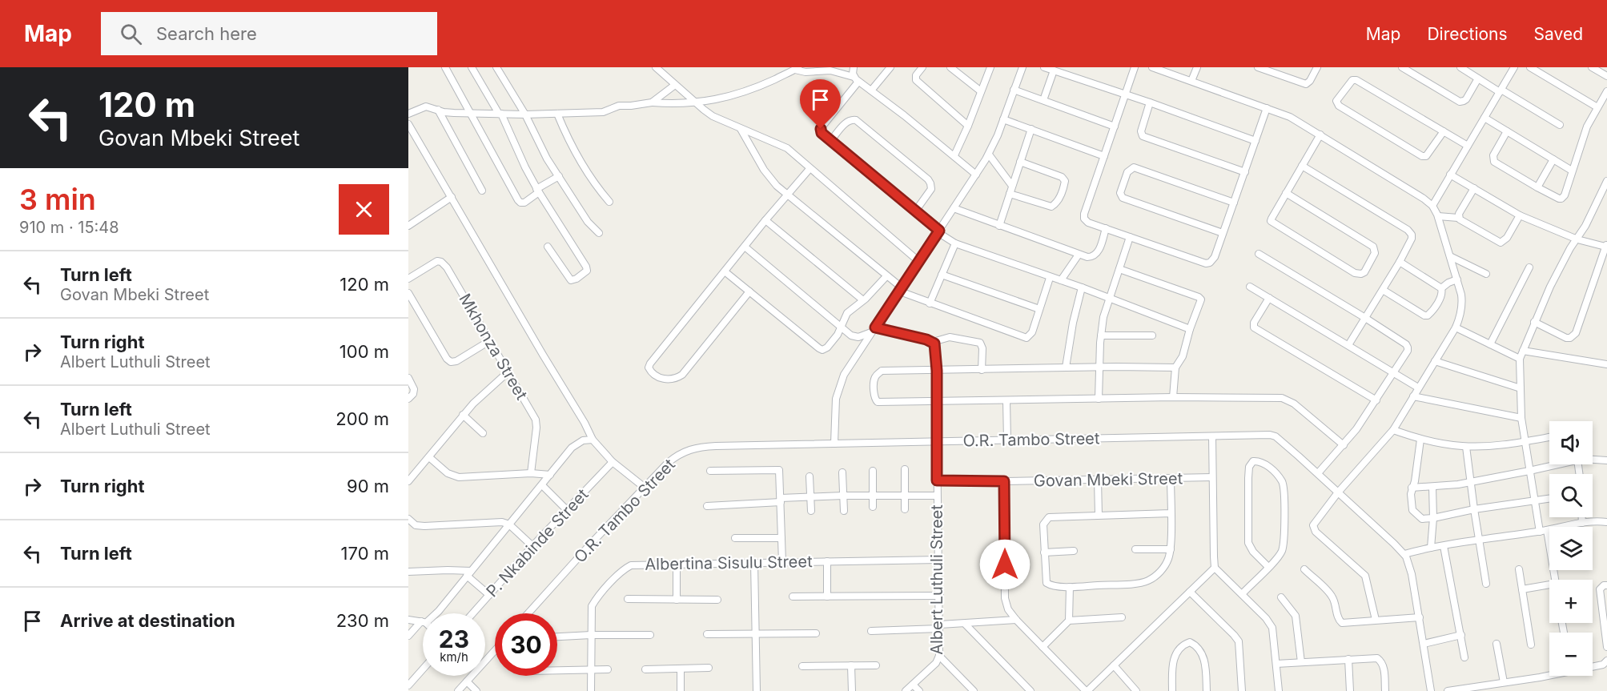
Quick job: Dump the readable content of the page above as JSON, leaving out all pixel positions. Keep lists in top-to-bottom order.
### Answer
{
  "streets": {
    "street": [
      "Mkhonza Street",
      "O.R. Tambo Street",
      "Govan Mbeki Street",
      "P. Nkabinde Street",
      "Albertina Sisulu Street",
      "Albert Luthuli Street"
    ]
  },
  "crossings": [
    ["O.R. Tambo Street", "Albert Luthuli Street"],
    ["Govan Mbeki Street", "Albert Luthuli Street"],
    ["Albertina Sisulu Street", "Albert Luthuli Street"]
  ],
  "page": {
    "header": "Map",
    "search": "Search here",
    "nav": ["Map", "Directions", "Saved"],
    "turn": ["120 m", "Govan Mbeki Street"],
    "heading": ["3 min", "910 m · 15:48"],
    "list": [
      {
        "name": "Turn left",
        "note": "Govan Mbeki Street",
        "value": "120 m"
      },
      {
        "name": "Turn right",
        "note": "Albert Luthuli Street",
        "value": "100 m"
      },
      {
        "name": "Turn left",
        "note": "Albert Luthuli Street",
        "value": "200 m"
      },
      {
        "name": "Turn right",
        "value": "90 m"
      },
      {
        "name": "Turn left",
        "value": "170 m"
      },
      {
        "name": "Arrive at destination",
        "value": "230 m"
      }
    ],
    "map_buttons": ["+", "−"],
    "speed": "23 km/h",
    "limit": "30"
  }
}
